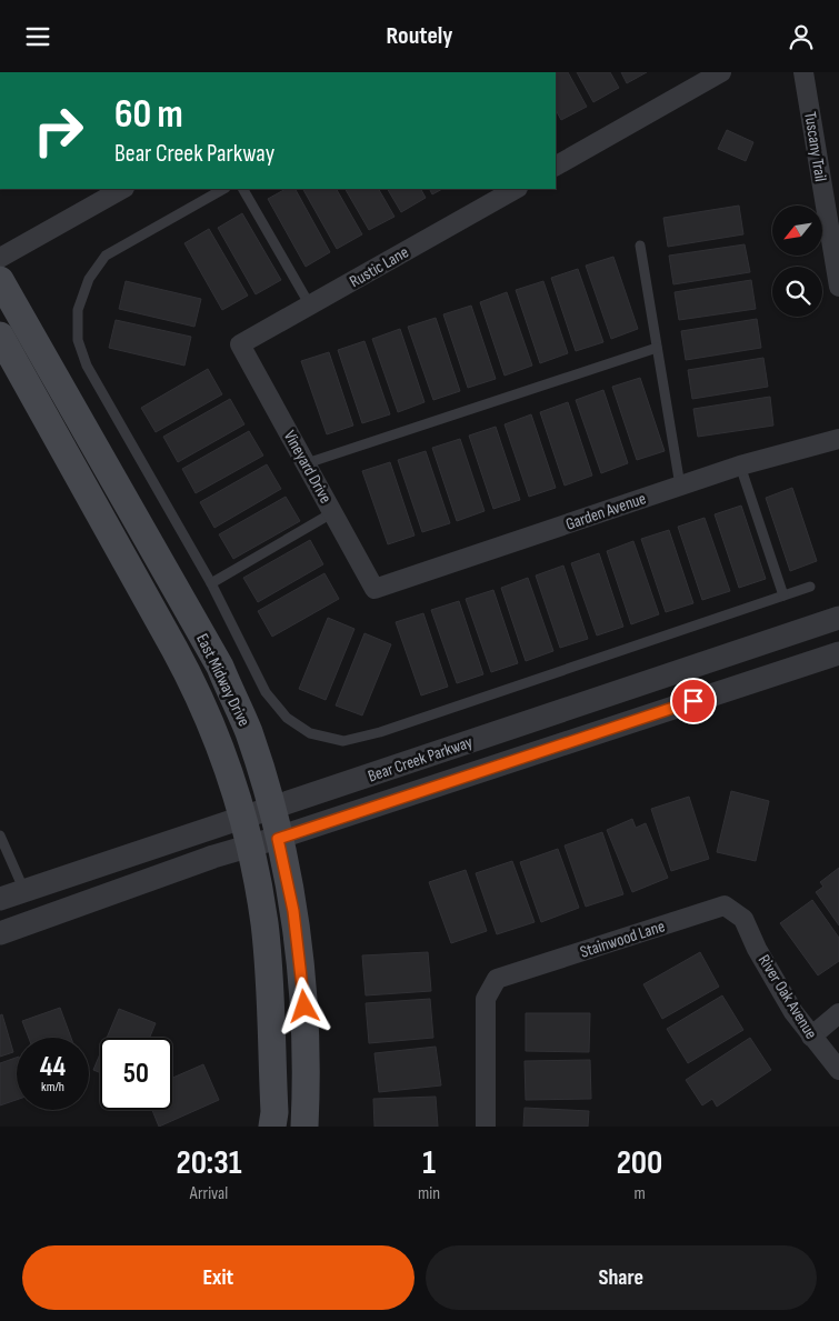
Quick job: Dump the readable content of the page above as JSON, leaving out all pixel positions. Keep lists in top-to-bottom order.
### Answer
{
  "streets": {
    "main road": ["East Midway Drive"],
    "street": [
      "Tuscany Trail",
      "Rustic Lane",
      "Vineyard Drive",
      "Garden Avenue",
      "Bear Creek Parkway",
      "Stainwood Lane",
      "River Oak Avenue"
    ]
  },
  "crossings": [
    ["Rustic Lane", "Vineyard Drive"],
    ["Vineyard Drive", "Garden Avenue"],
    ["East Midway Drive", "Bear Creek Parkway"],
    ["Stainwood Lane", "River Oak Avenue"]
  ],
  "north": "bottom left",
  "page": {
    "header": "Routely",
    "turn": ["60 m", "Bear Creek Parkway"],
    "speed": "44 km/h",
    "limit": "50",
    "eta": [
      "20:31",
      "Arrival",
      "1",
      "min",
      "200",
      "m"
    ],
    "buttons": ["Exit", "Share"]
  }
}
